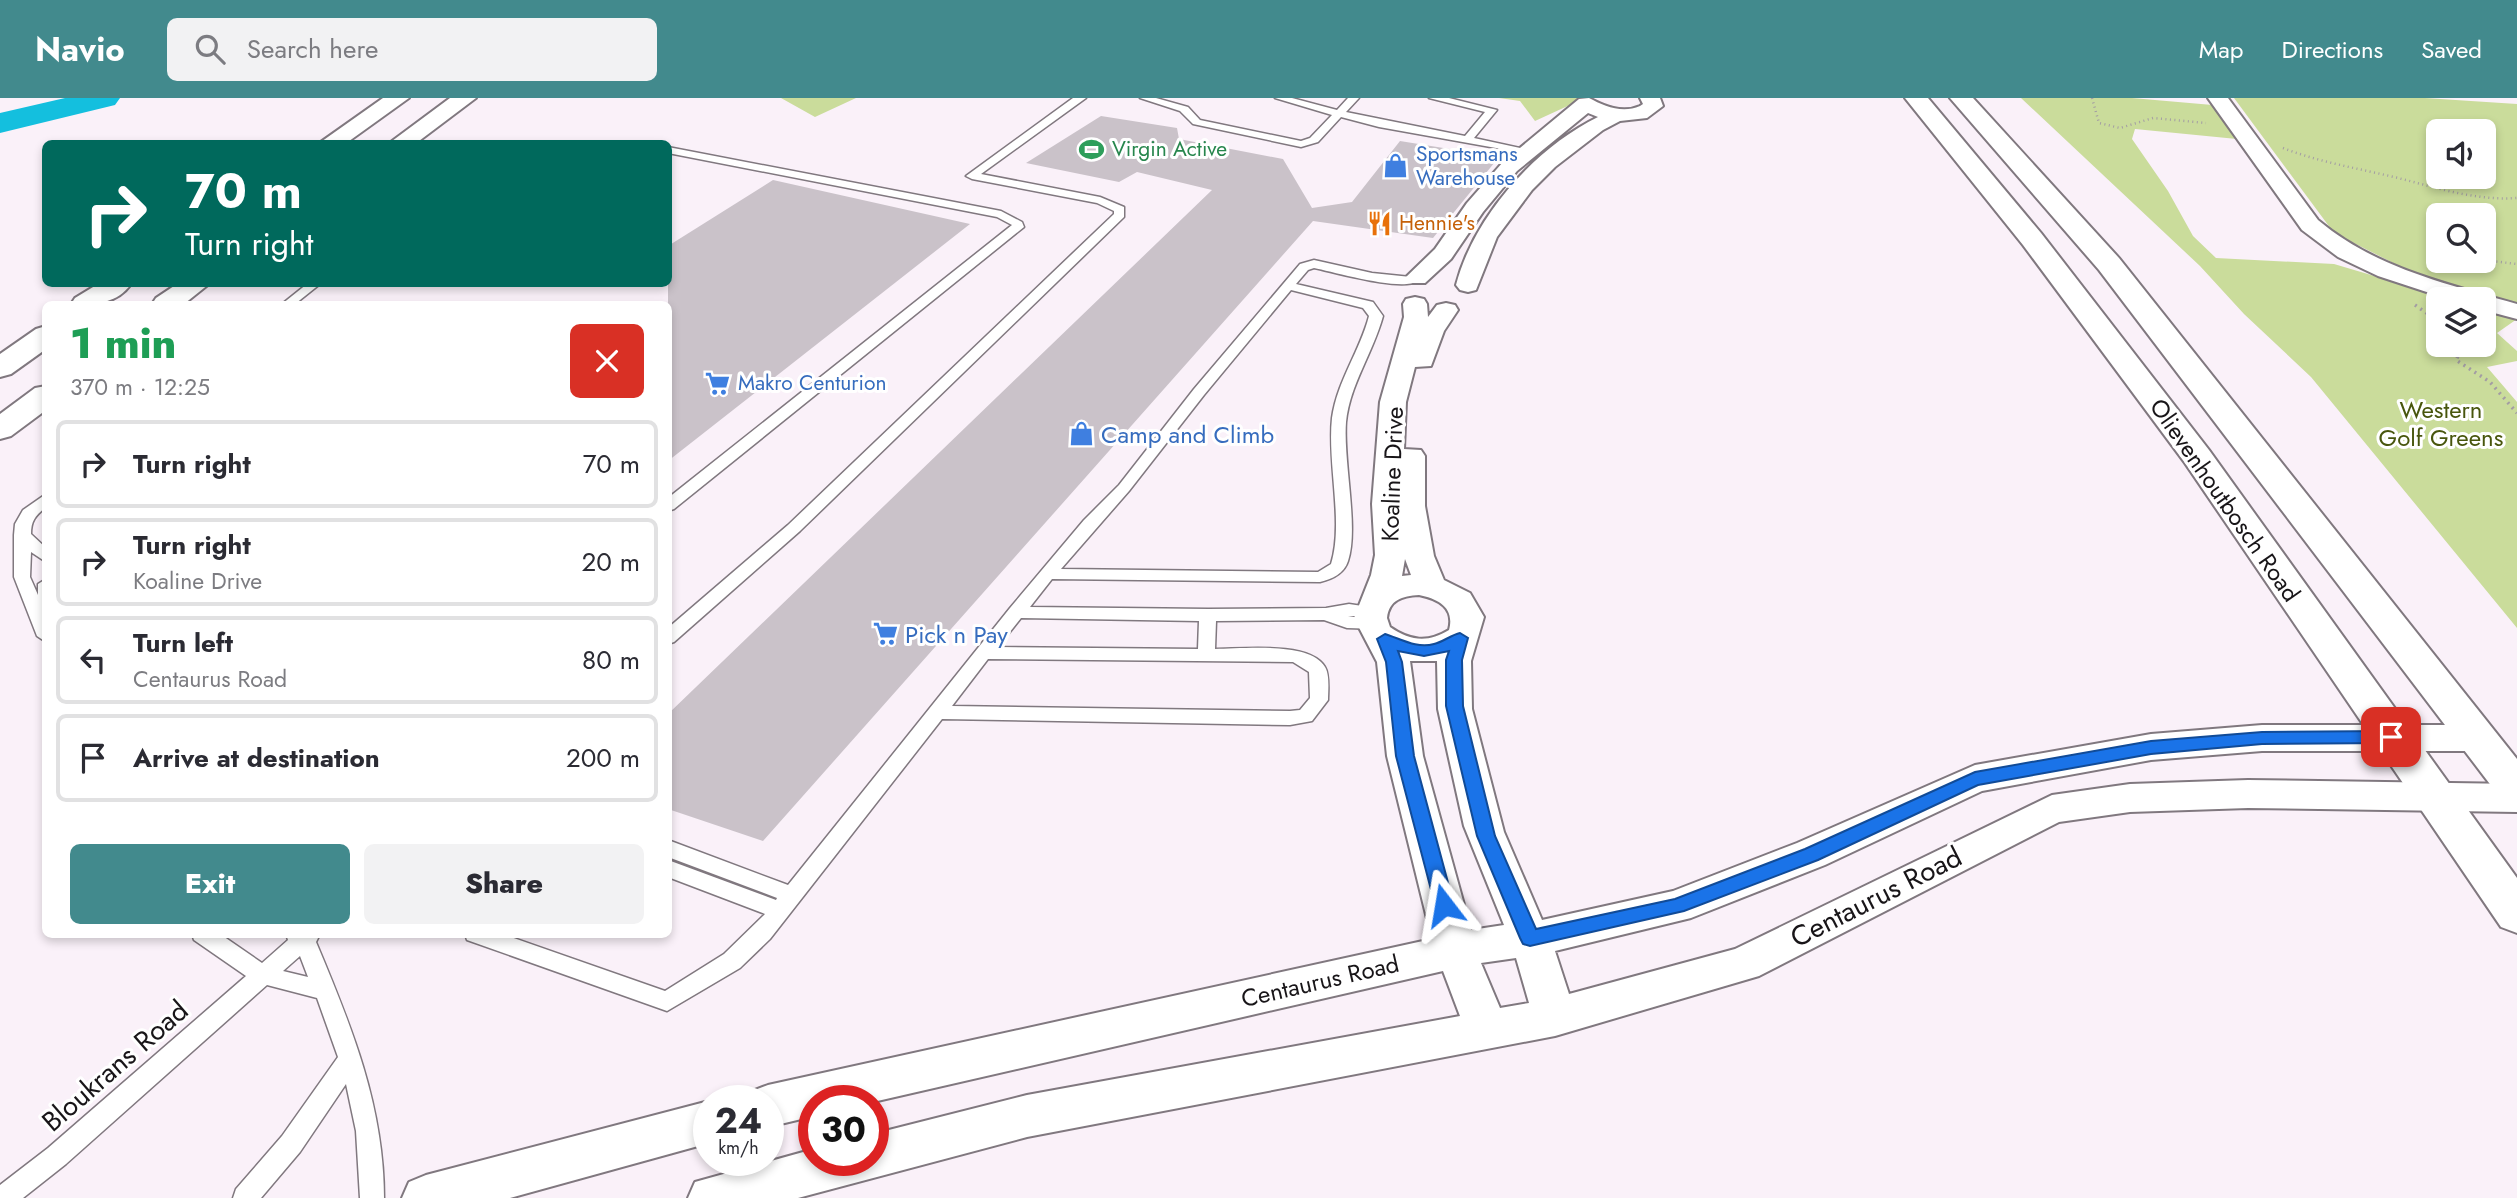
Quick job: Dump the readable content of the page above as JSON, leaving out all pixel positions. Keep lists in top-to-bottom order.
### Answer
{
  "streets": {
    "main road": ["Olievenhoutbosch Road"],
    "street": ["Koaline Drive", "Centaurus Road"],
    "lane": ["Bloukrans Road"]
  },
  "crossings": [
    ["Olievenhoutbosch Road", "Centaurus Road"]
  ],
  "parks": ["Western Golf Greens"],
  "places": {
    "sports": ["Virgin Active"],
    "shop": ["Sportsmans Warehouse", "Camp and Climb"],
    "restaurant": ["Hennie's"],
    "supermarket": ["Makro Centurion", "Pick n Pay"]
  },
  "page": {
    "header": "Navio",
    "search": "Search here",
    "nav": ["Map", "Directions", "Saved"],
    "turn": ["70 m", "Turn right"],
    "heading": ["1 min", "370 m · 12:25"],
    "list": [
      {
        "name": "Turn right",
        "value": "70 m"
      },
      {
        "name": "Turn right",
        "note": "Koaline Drive",
        "value": "20 m"
      },
      {
        "name": "Turn left",
        "note": "Centaurus Road",
        "value": "80 m"
      },
      {
        "name": "Arrive at destination",
        "value": "200 m"
      }
    ],
    "buttons": ["Exit", "Share"],
    "speed": "24 km/h",
    "limit": "30"
  }
}
